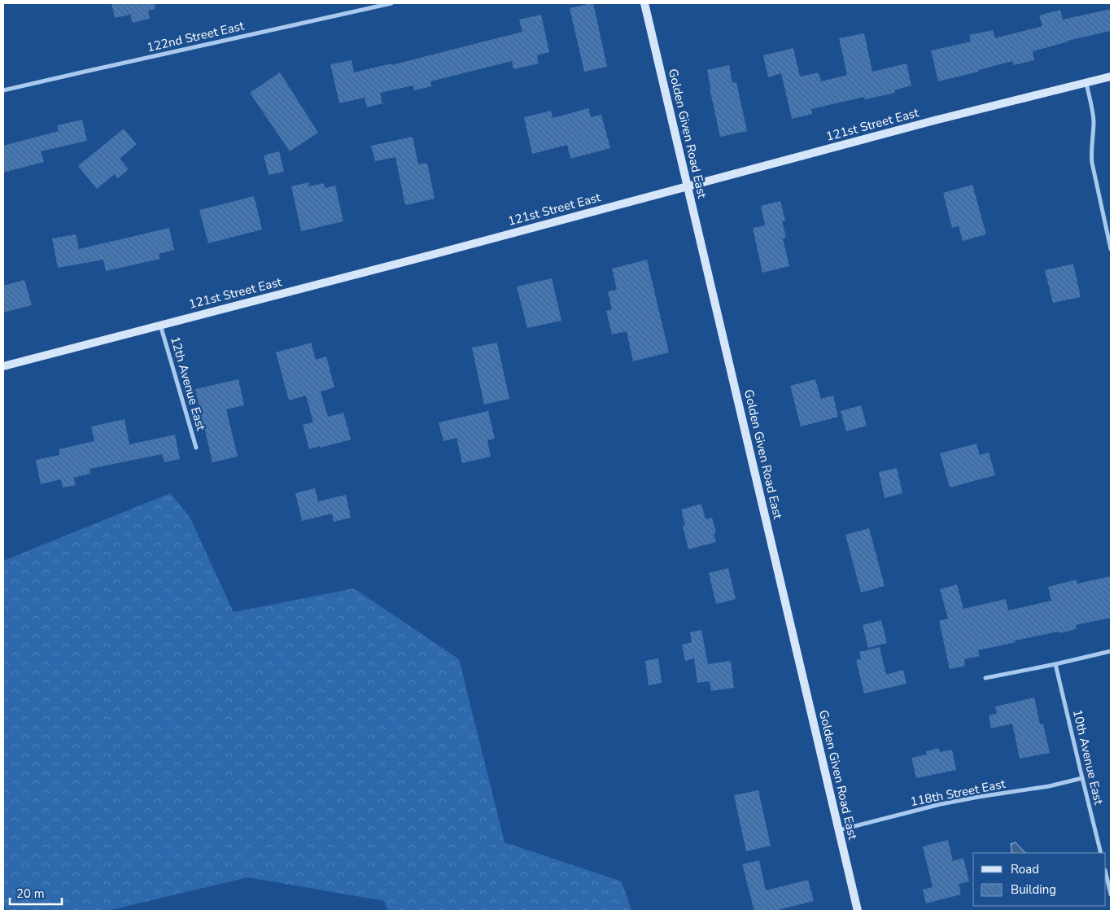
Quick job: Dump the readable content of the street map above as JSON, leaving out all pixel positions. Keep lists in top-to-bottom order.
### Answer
{
  "streets": {
    "street": [
      "122nd Street East",
      "121st Street East",
      "Golden Given Road East",
      "12th Avenue East",
      "10th Avenue East",
      "118th Street East"
    ]
  },
  "crossings": [
    ["121st Street East", "Golden Given Road East"],
    ["121st Street East", "12th Avenue East"],
    ["Golden Given Road East", "118th Street East"],
    ["10th Avenue East", "118th Street East"]
  ],
  "legend": ["Road", "Building"],
  "scale_bar": "20 m"
}
